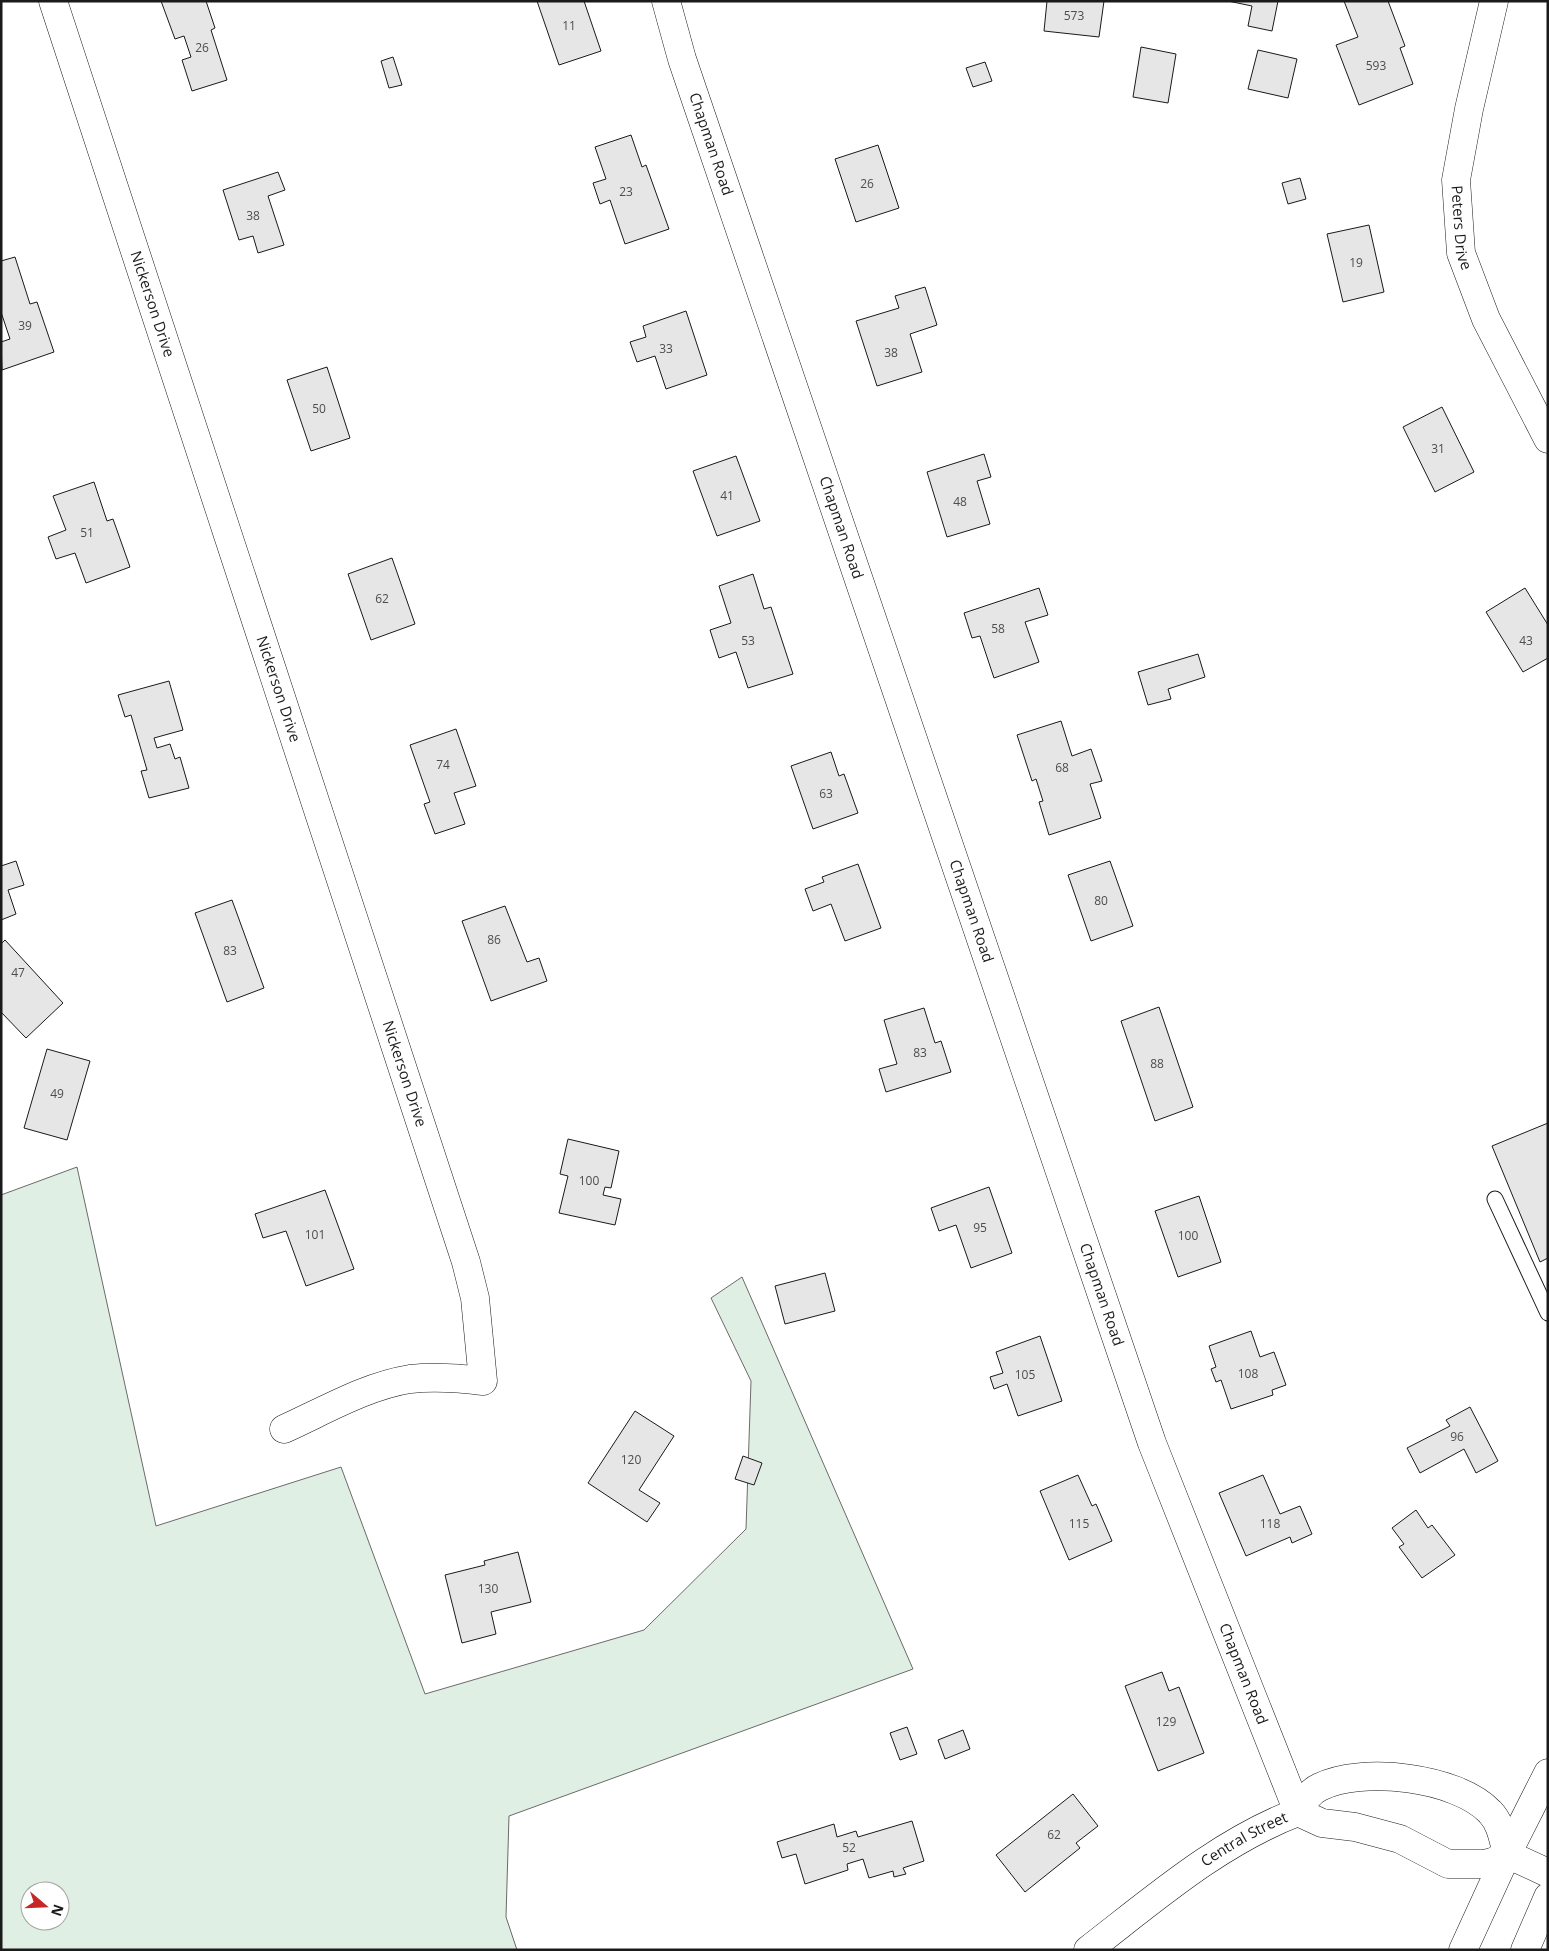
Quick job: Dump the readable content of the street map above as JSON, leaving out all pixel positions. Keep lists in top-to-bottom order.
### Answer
{
  "streets": {
    "street": [
      "Chapman Road",
      "Peters Drive",
      "Nickerson Drive",
      "Central Street"
    ]
  },
  "crossings": [
    ["Chapman Road", "Central Street"]
  ],
  "house_numbers": [
    "573",
    "11",
    "26",
    "593",
    "26",
    "23",
    "38",
    "19",
    "39",
    "33",
    "38",
    "50",
    "31",
    "41",
    "48",
    "51",
    "62",
    "58",
    "53",
    "43",
    "74",
    "68",
    "63",
    "80",
    "86",
    "83",
    "47",
    "83",
    "88",
    "49",
    "100",
    "95",
    "101",
    "100",
    "108",
    "105",
    "96",
    "120",
    "115",
    "118",
    "130",
    "129",
    "62",
    "52"
  ],
  "north": "right"
}
